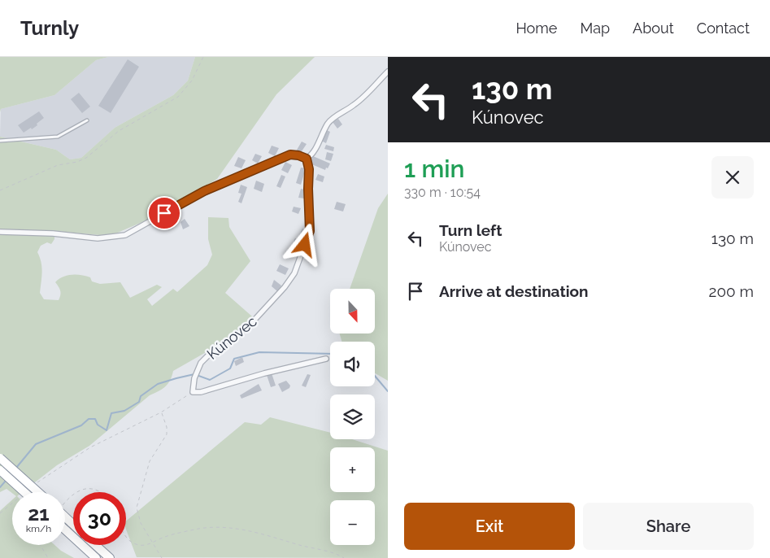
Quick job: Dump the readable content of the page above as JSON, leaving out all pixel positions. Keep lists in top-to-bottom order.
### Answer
{
  "streets": {
    "street": ["Kúnovec"]
  },
  "north": "bottom",
  "page": {
    "header": "Turnly",
    "nav": [
      "Home",
      "Map",
      "About",
      "Contact"
    ],
    "turn": ["130 m", "Kúnovec"],
    "heading": ["1 min", "330 m · 10:54"],
    "list": [
      {
        "name": "Turn left",
        "note": "Kúnovec",
        "value": "130 m"
      },
      {
        "name": "Arrive at destination",
        "value": "200 m"
      }
    ],
    "map_buttons": ["+", "−"],
    "speed": "21 km/h",
    "limit": "30",
    "buttons": ["Exit", "Share"]
  }
}
